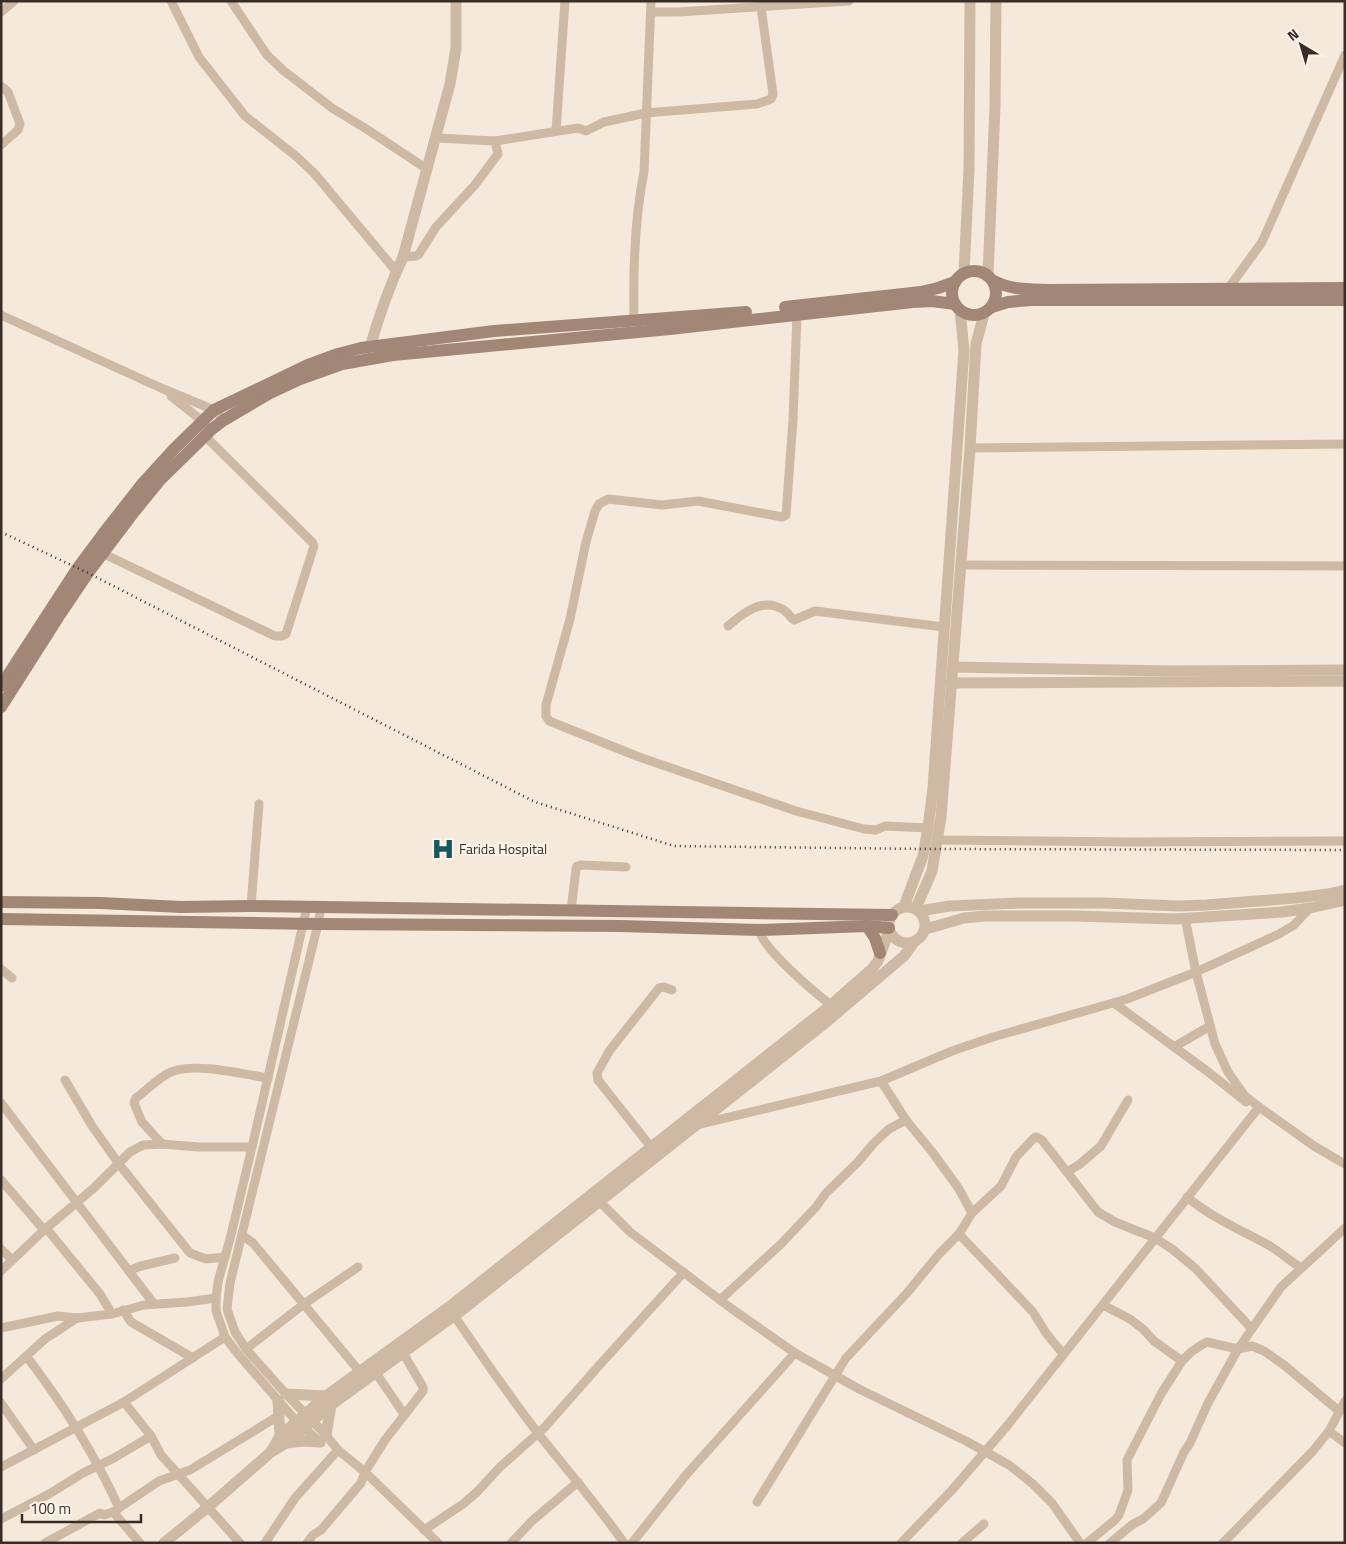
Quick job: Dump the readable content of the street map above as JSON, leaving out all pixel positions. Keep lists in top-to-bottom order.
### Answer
{
  "places": {
    "hospital": ["Farida Hospital"]
  },
  "scale_bar": "100 m",
  "north": "top left"
}
